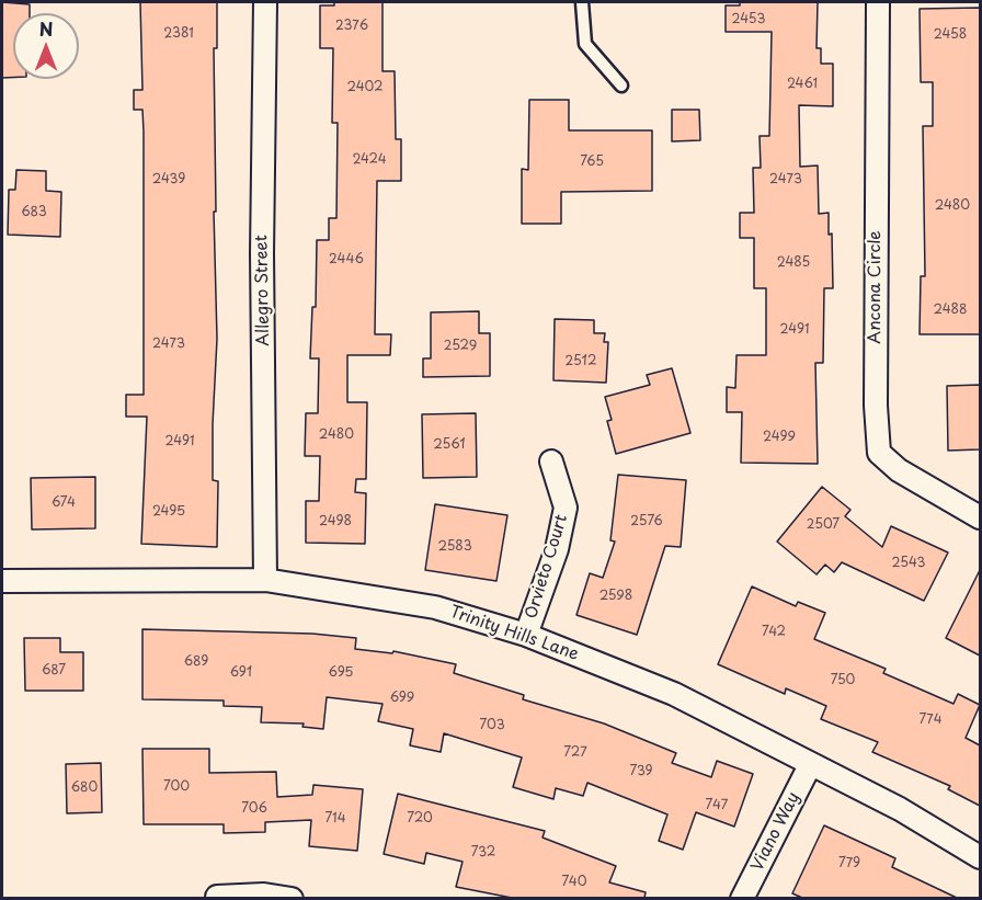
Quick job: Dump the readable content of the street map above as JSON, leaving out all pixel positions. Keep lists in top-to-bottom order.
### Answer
{
  "streets": {
    "street": [
      "Ancona Circle",
      "Allegro Street",
      "Orvieto Court",
      "Trinity Hills Lane",
      "Viano Way"
    ]
  },
  "crossings": [
    ["Allegro Street", "Trinity Hills Lane"],
    ["Orvieto Court", "Trinity Hills Lane"],
    ["Trinity Hills Lane", "Viano Way"]
  ],
  "house_numbers": [
    "2453",
    "2376",
    "2381",
    "2458",
    "2461",
    "2402",
    "2424",
    "765",
    "2439",
    "2473",
    "2480",
    "683",
    "2446",
    "2485",
    "2488",
    "2491",
    "2473",
    "2529",
    "2512",
    "2480",
    "2499",
    "2491",
    "2561",
    "674",
    "2495",
    "2498",
    "2576",
    "2507",
    "2583",
    "2543",
    "2598",
    "742",
    "689",
    "687",
    "691",
    "695",
    "750",
    "699",
    "774",
    "703",
    "727",
    "739",
    "700",
    "680",
    "747",
    "706",
    "714",
    "720",
    "732",
    "779",
    "740"
  ],
  "north": "top"
}
